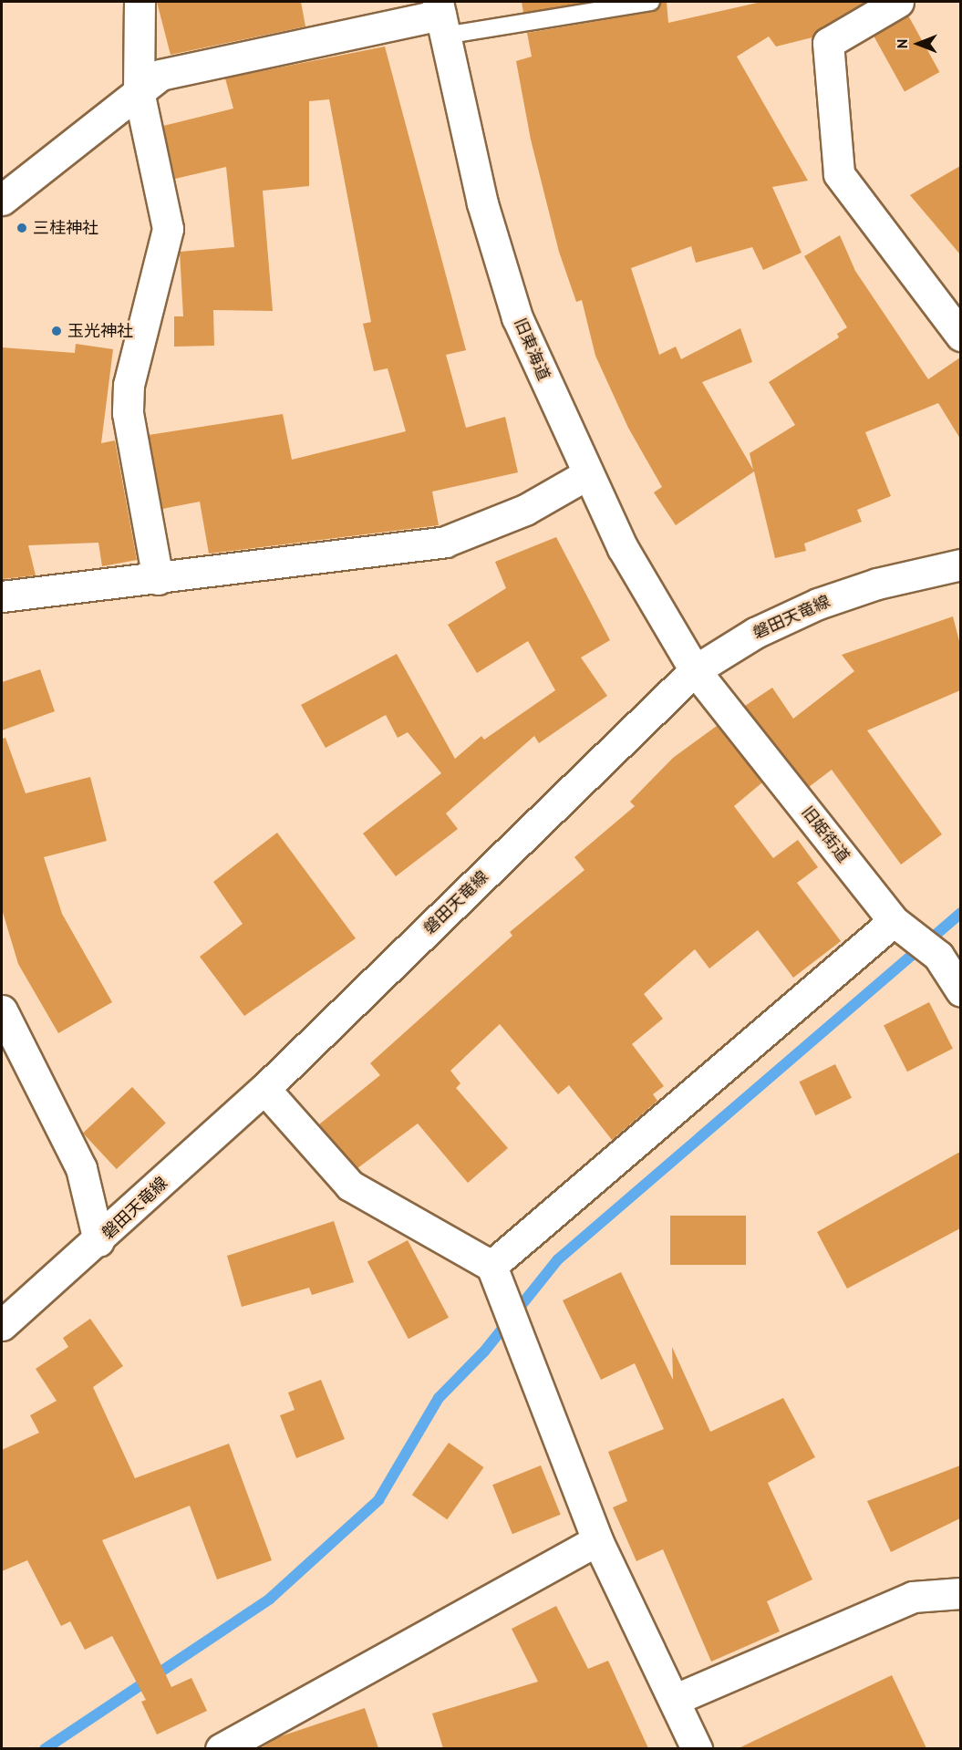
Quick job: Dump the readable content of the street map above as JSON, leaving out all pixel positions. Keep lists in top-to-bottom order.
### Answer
{
  "streets": {
    "street": ["旧東海道", "磐田天竜線", "旧姫街道"]
  },
  "crossings": [
    ["旧東海道", "磐田天竜線"],
    ["旧東海道", "旧姫街道"],
    ["磐田天竜線", "旧姫街道"]
  ],
  "places": ["三桂神社", "玉光神社"],
  "north": "left"
}
